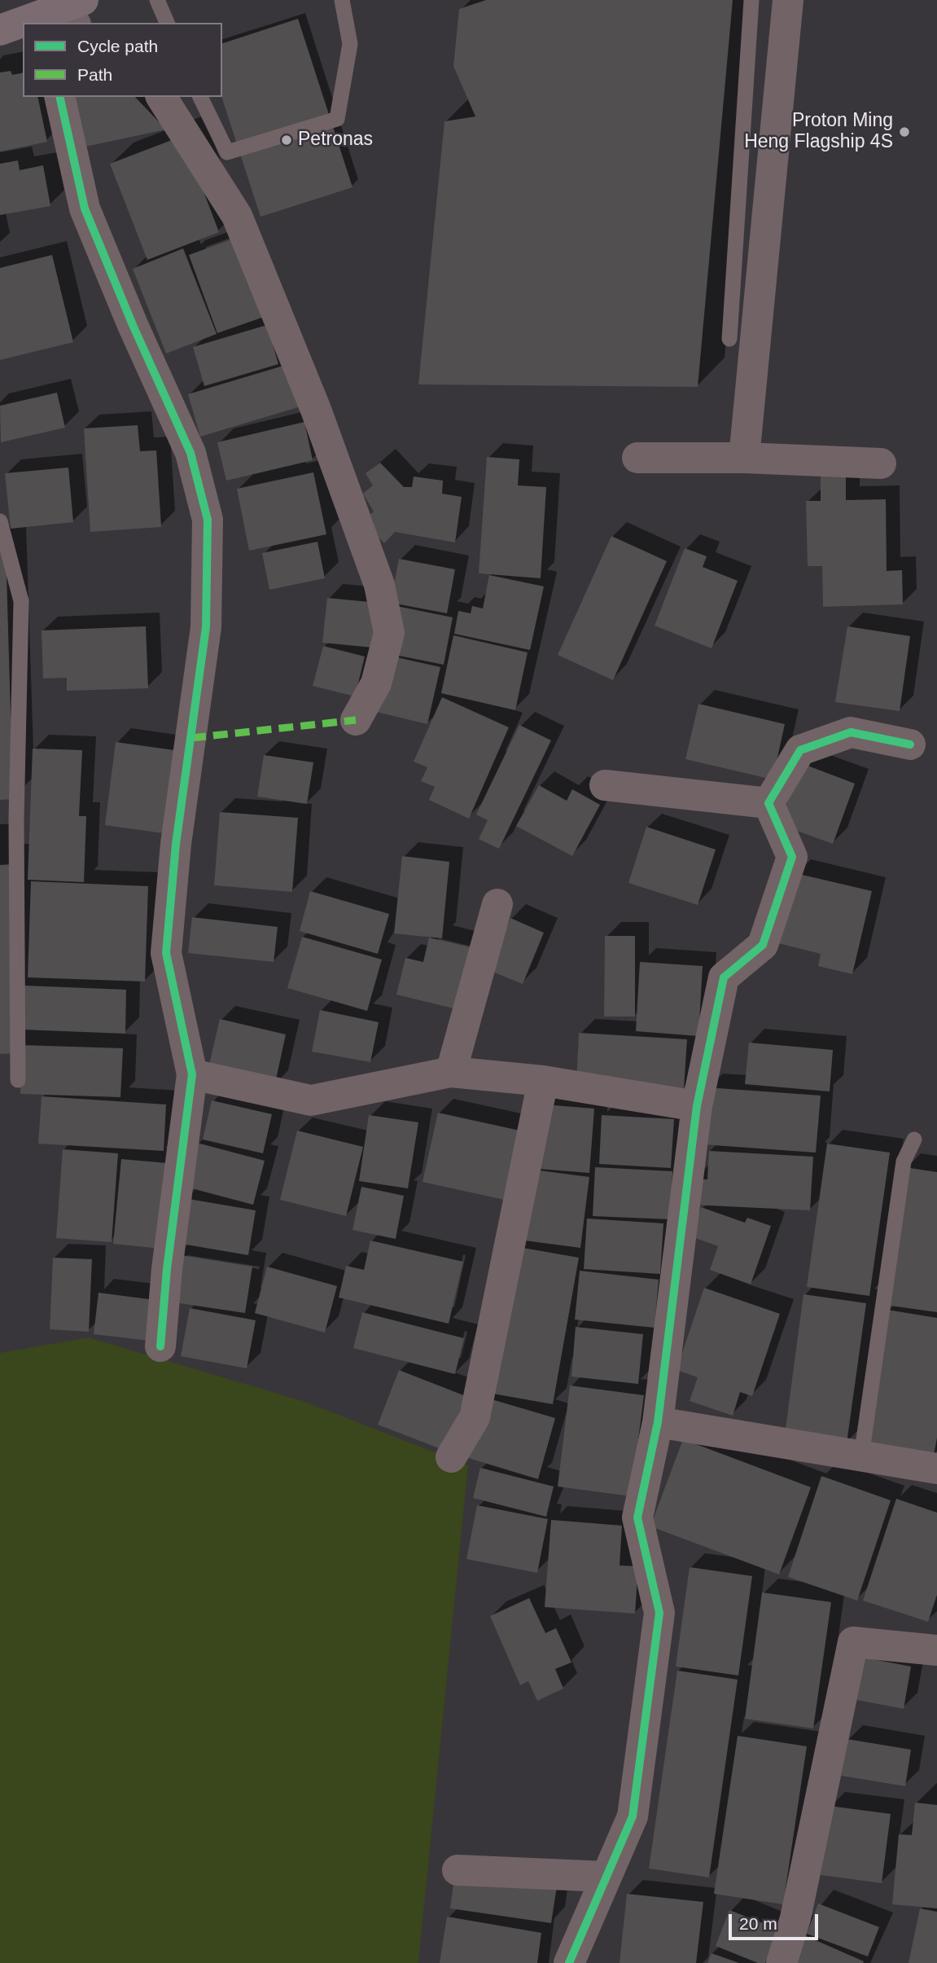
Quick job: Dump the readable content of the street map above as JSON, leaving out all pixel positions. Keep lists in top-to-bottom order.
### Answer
{
  "places": ["Proton Ming Heng Flagship 4S", "Petronas"],
  "legend": ["Cycle path", "Path"],
  "scale_bar": "20 m"
}
